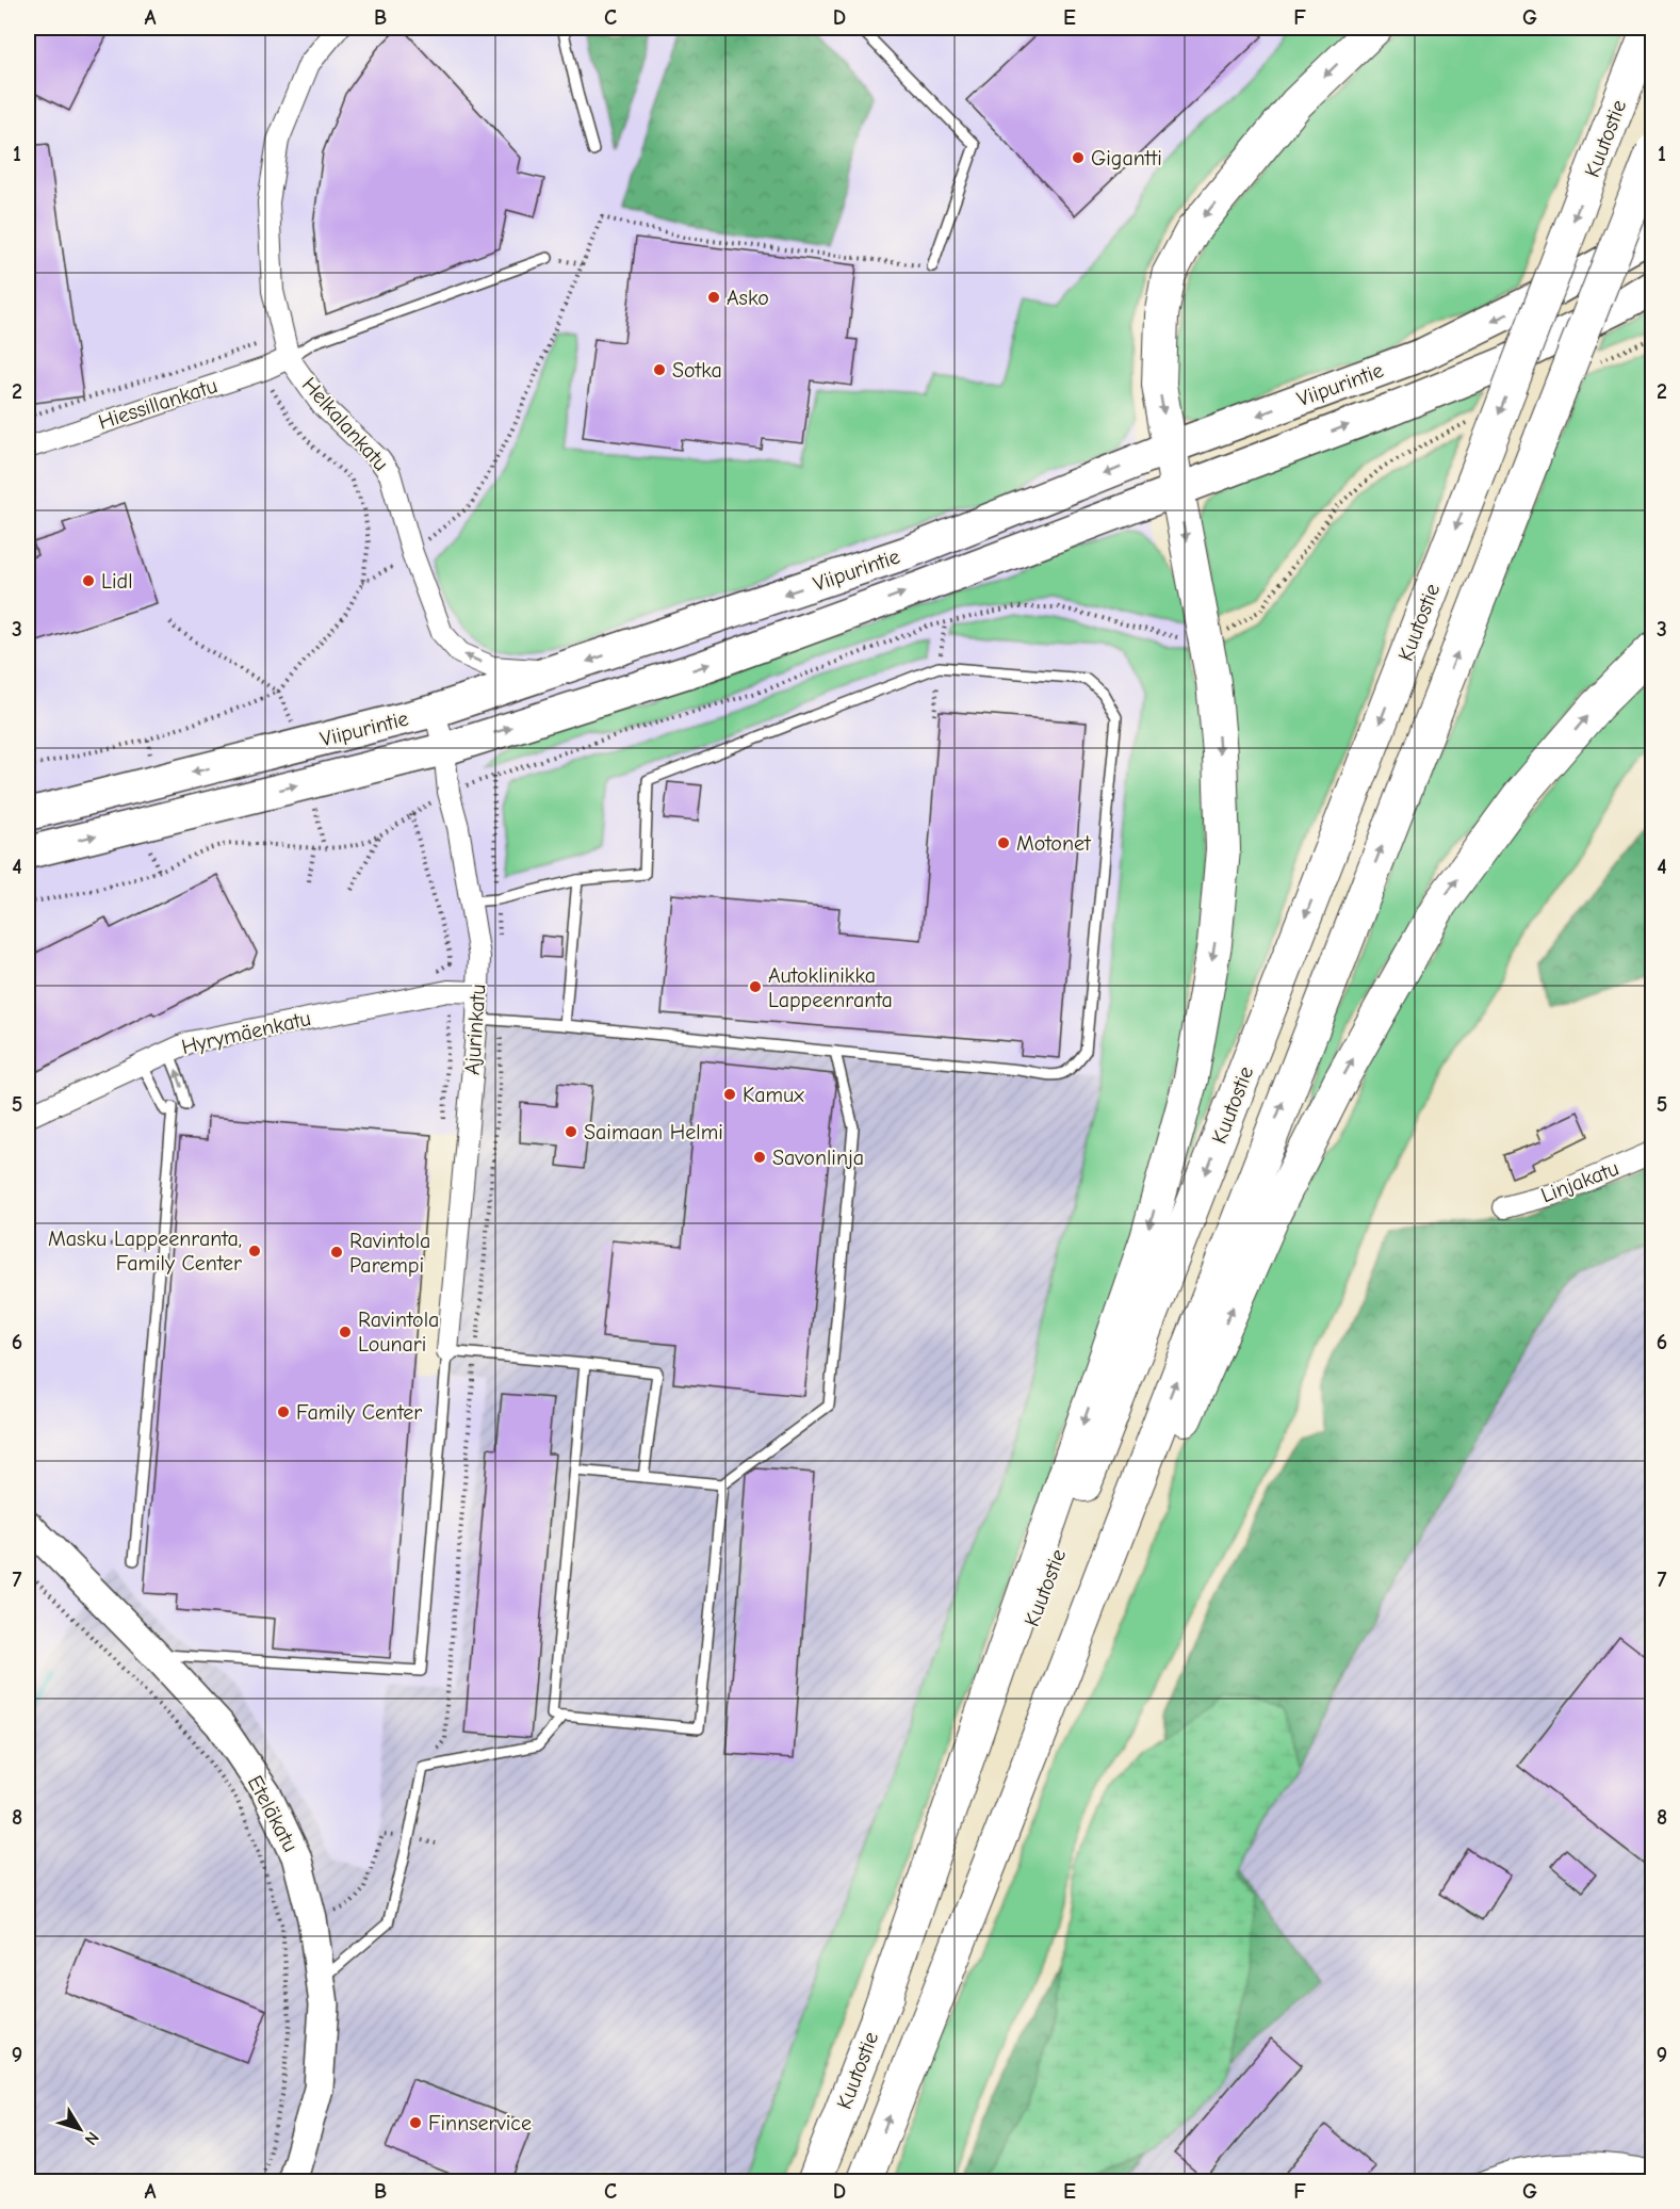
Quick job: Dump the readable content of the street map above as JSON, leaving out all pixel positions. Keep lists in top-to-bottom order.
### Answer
{
  "streets": {
    "highway": ["Kuutostie"],
    "main road": ["Viipurintie", "Eteläkatu"],
    "street": [
      "Hiessillankatu",
      "Helkalankatu",
      "Ajurinkatu",
      "Hyrymäenkatu",
      "Linjakatu"
    ]
  },
  "crossings": [
    ["Viipurintie", "Helkalankatu"],
    ["Viipurintie", "Ajurinkatu"],
    ["Hiessillankatu", "Helkalankatu"],
    ["Ajurinkatu", "Hyrymäenkatu"]
  ],
  "places": [
    "Gigantti",
    "Asko",
    "Sotka",
    "Lidl",
    "Motonet",
    "Autoklinikka Lappeenranta",
    "Kamux",
    "Saimaan Helmi",
    "Savonlinja",
    "Masku Lappeenranta, Family Center",
    "Ravintola Parempi",
    "Ravintola Lounari",
    "Family Center",
    "Finnservice"
  ],
  "north": "bottom right",
  "grid": {
    "columns": [
      "A",
      "B",
      "C",
      "D",
      "E",
      "F",
      "G"
    ],
    "rows": [
      "1",
      "2",
      "3",
      "4",
      "5",
      "6",
      "7",
      "8",
      "9"
    ]
  }
}
